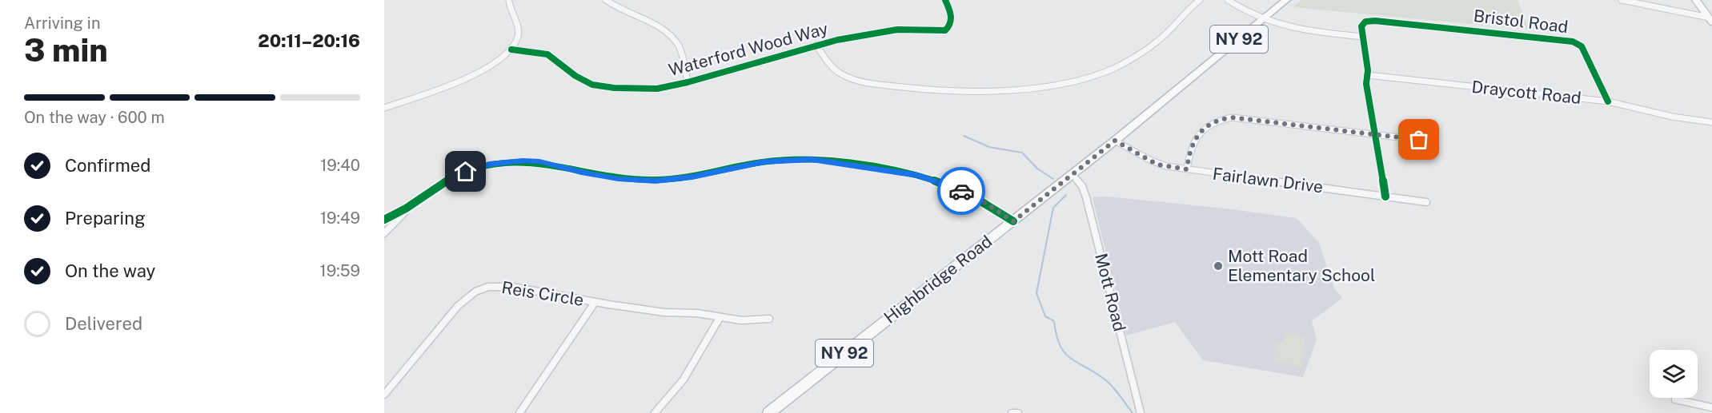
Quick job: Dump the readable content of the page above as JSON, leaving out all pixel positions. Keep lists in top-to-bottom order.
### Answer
{
  "streets": {
    "main road": ["NY 92", "Highbridge Road"],
    "street": [
      "Bristol Road",
      "Waterford Wood Way",
      "Draycott Road",
      "Fairlawn Drive",
      "Mott Road",
      "Reis Circle"
    ]
  },
  "crossings": [
    ["Bristol Road", "Draycott Road"],
    ["Fairlawn Drive", "Highbridge Road"],
    ["Highbridge Road", "Mott Road"]
  ],
  "places": ["Mott Road Elementary School"],
  "page": {
    "heading": ["3 min", "Arriving in", "20:11–20:16"],
    "bar": "On the way · 600 m",
    "list": [
      ["Confirmed", "19:40"],
      ["Preparing", "19:49"],
      ["On the way", "19:59"],
      "Delivered"
    ]
  }
}
